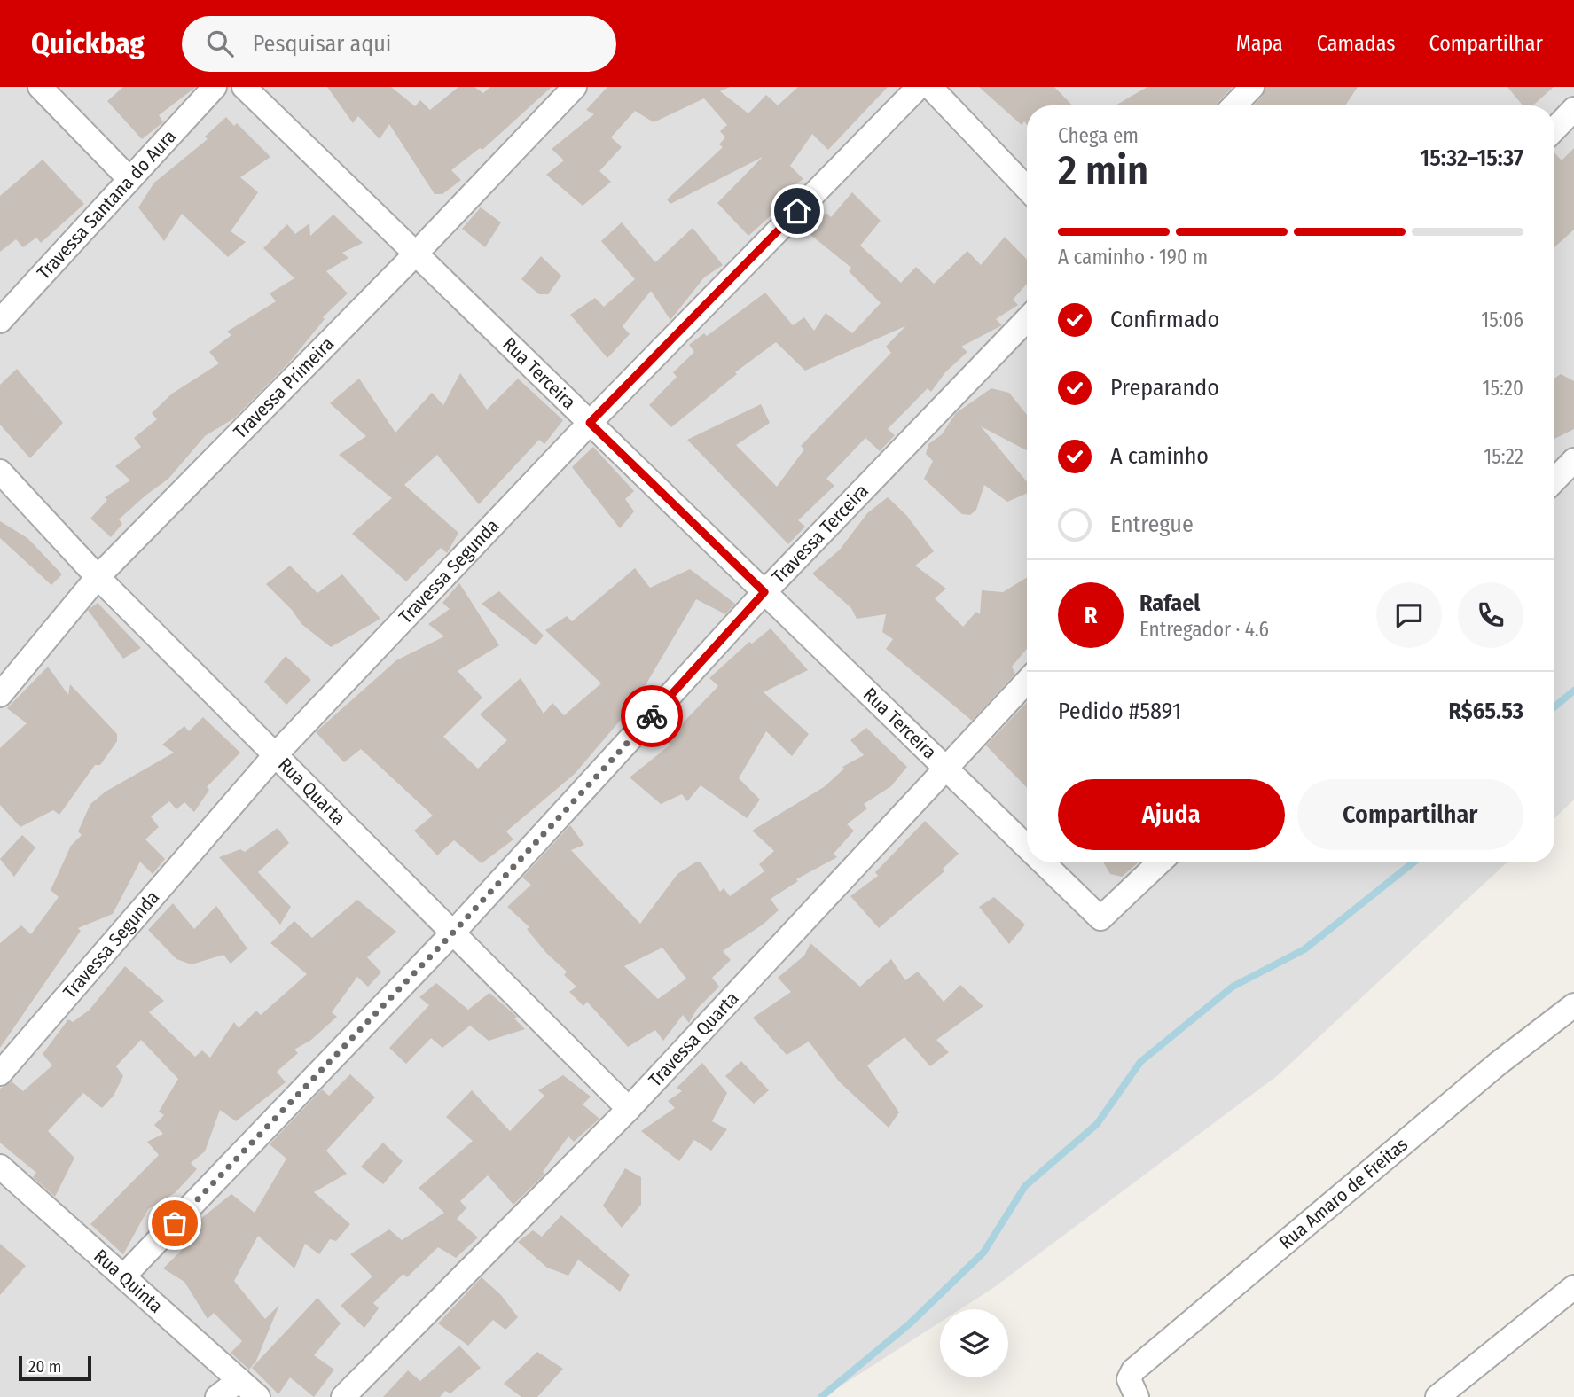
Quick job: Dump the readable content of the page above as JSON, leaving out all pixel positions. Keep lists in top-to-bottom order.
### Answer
{
  "streets": {
    "street": [
      "Travessa Santana do Aura",
      "Rua Terceira",
      "Travessa Primeira",
      "Travessa Terceira",
      "Travessa Segunda",
      "Rua Quarta",
      "Travessa Quarta",
      "Rua Amaro de Freitas",
      "Rua Quinta"
    ]
  },
  "crossings": [
    ["Rua Terceira", "Travessa Primeira"],
    ["Rua Terceira", "Travessa Terceira"],
    ["Rua Terceira", "Travessa Segunda"],
    ["Rua Terceira", "Travessa Quarta"],
    ["Travessa Primeira", "Rua Quarta"],
    ["Travessa Terceira", "Rua Quarta"],
    ["Travessa Terceira", "Rua Quinta"],
    ["Travessa Segunda", "Rua Quarta"],
    ["Rua Quarta", "Travessa Quarta"]
  ],
  "scale_bar": "20 m",
  "page": {
    "header": "Quickbag",
    "search": "Pesquisar aqui",
    "nav": ["Mapa", "Camadas", "Compartilhar"],
    "heading": ["2 min", "Chega em", "15:32–15:37"],
    "panel": [
      "Rafael",
      "Entregador · 4.6",
      "Pedido #5891",
      "R$65.53"
    ],
    "bar": "A caminho · 190 m",
    "list": [
      ["Confirmado", "15:06"],
      ["Preparando", "15:20"],
      ["A caminho", "15:22"],
      "Entregue"
    ],
    "round": "R",
    "buttons": ["Ajuda", "Compartilhar"],
    "scale": "20 m"
  }
}
